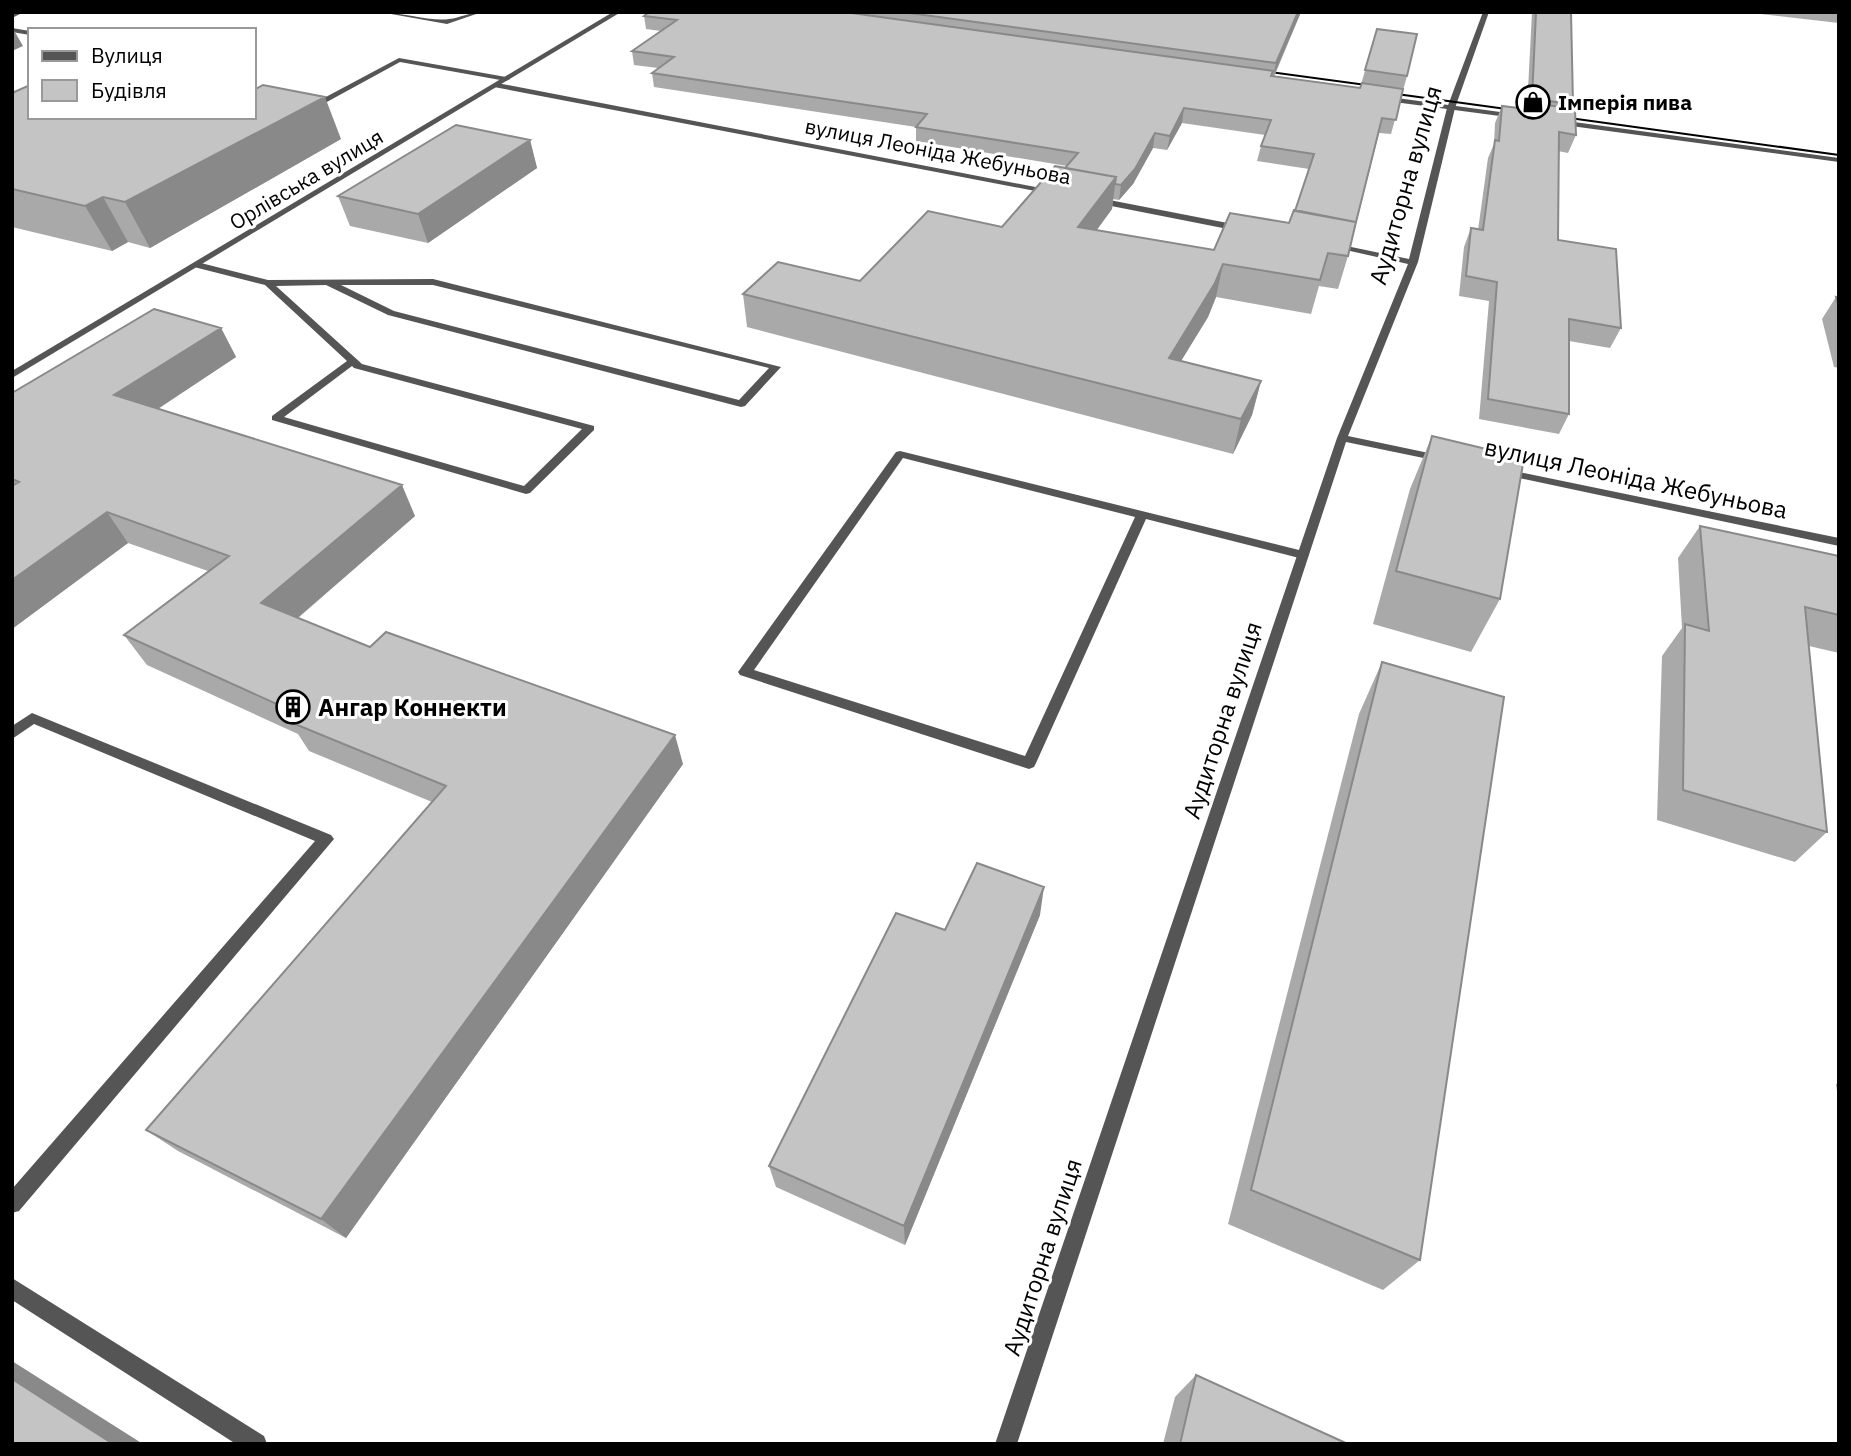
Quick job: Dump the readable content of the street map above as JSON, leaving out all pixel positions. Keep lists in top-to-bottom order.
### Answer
{
  "streets": {
    "street": ["вулиця Леоніда Жебуньова", "Орлівська вулиця", "Аудиторна вулиця"]
  },
  "crossings": [
    ["вулиця Леоніда Жебуньова", "Орлівська вулиця"],
    ["вулиця Леоніда Жебуньова", "Аудиторна вулиця"]
  ],
  "places": {
    "shop": ["Імперія пива"],
    "building": ["Ангар Коннекти"]
  },
  "legend": ["Вулиця", "Будівля"]
}
